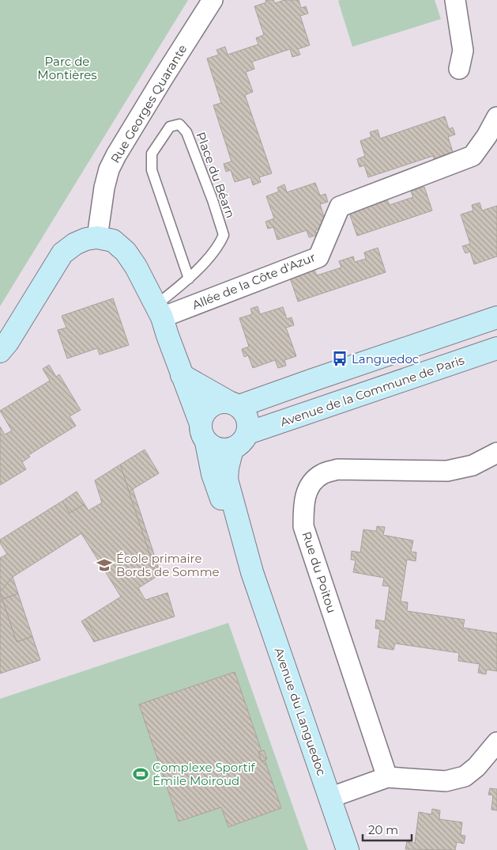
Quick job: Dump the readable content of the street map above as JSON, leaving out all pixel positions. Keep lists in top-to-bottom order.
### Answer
{
  "streets": {
    "street": [
      "Rue Georges Quarante",
      "Allée de la Côte d'Azur",
      "Avenue de la Commune de Paris",
      "Rue du Poitou",
      "Avenue du Languedoc"
    ],
    "lane": ["Place du Béarn"]
  },
  "crossings": [
    ["Rue Georges Quarante", "Avenue du Languedoc"],
    ["Place du Béarn", "Allée de la Côte d'Azur"],
    ["Place du Béarn", "Avenue du Languedoc"],
    ["Allée de la Côte d'Azur", "Avenue du Languedoc"],
    ["Avenue de la Commune de Paris", "Avenue du Languedoc"]
  ],
  "parks": ["Parc de Montières"],
  "places": {
    "bus stop": ["Languedoc"],
    "school or university": ["École primaire Bords de Somme"],
    "sports": ["Complexe Sportif Émile Moiroud"]
  },
  "scale_bar": "20 m"
}
